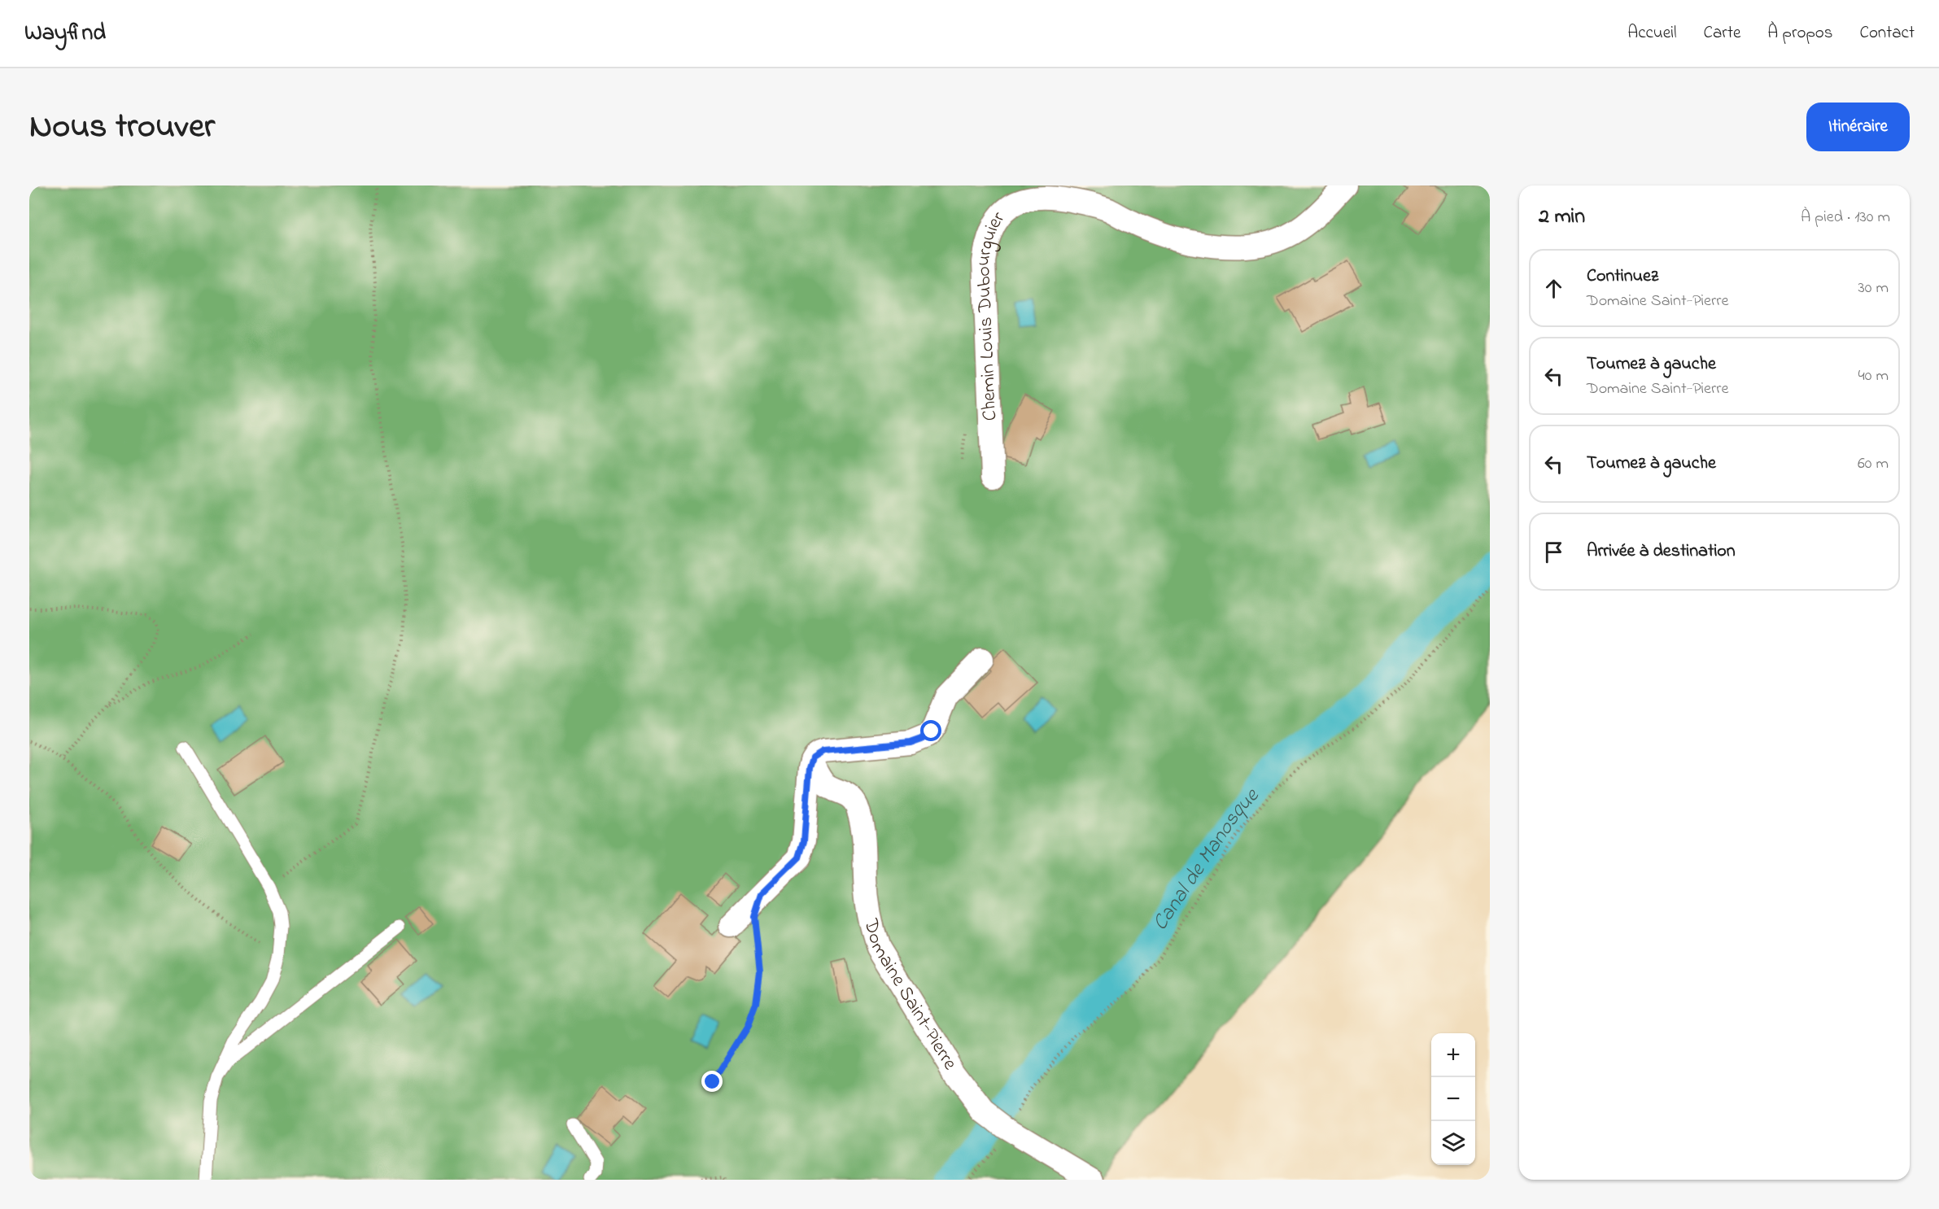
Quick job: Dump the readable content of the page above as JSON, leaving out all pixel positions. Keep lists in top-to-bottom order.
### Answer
{
  "streets": {
    "street": ["Chemin Louis Dubourguier", "Domaine Saint-Pierre"]
  },
  "water": ["Canal de Manosque"],
  "page": {
    "header": "Wayfind",
    "nav": [
      "Accueil",
      "Carte",
      "À propos",
      "Contact"
    ],
    "title": "Nous trouver",
    "buttons": "Itinéraire",
    "heading": ["2 min", "À pied · 130 m"],
    "list": [
      ["Continuez", "Domaine Saint-Pierre", "30 m"],
      ["Tournez à gauche", "Domaine Saint-Pierre", "40 m"],
      ["Tournez à gauche", "60 m"],
      "Arrivée à destination"
    ],
    "map_buttons": ["+", "−"]
  }
}
